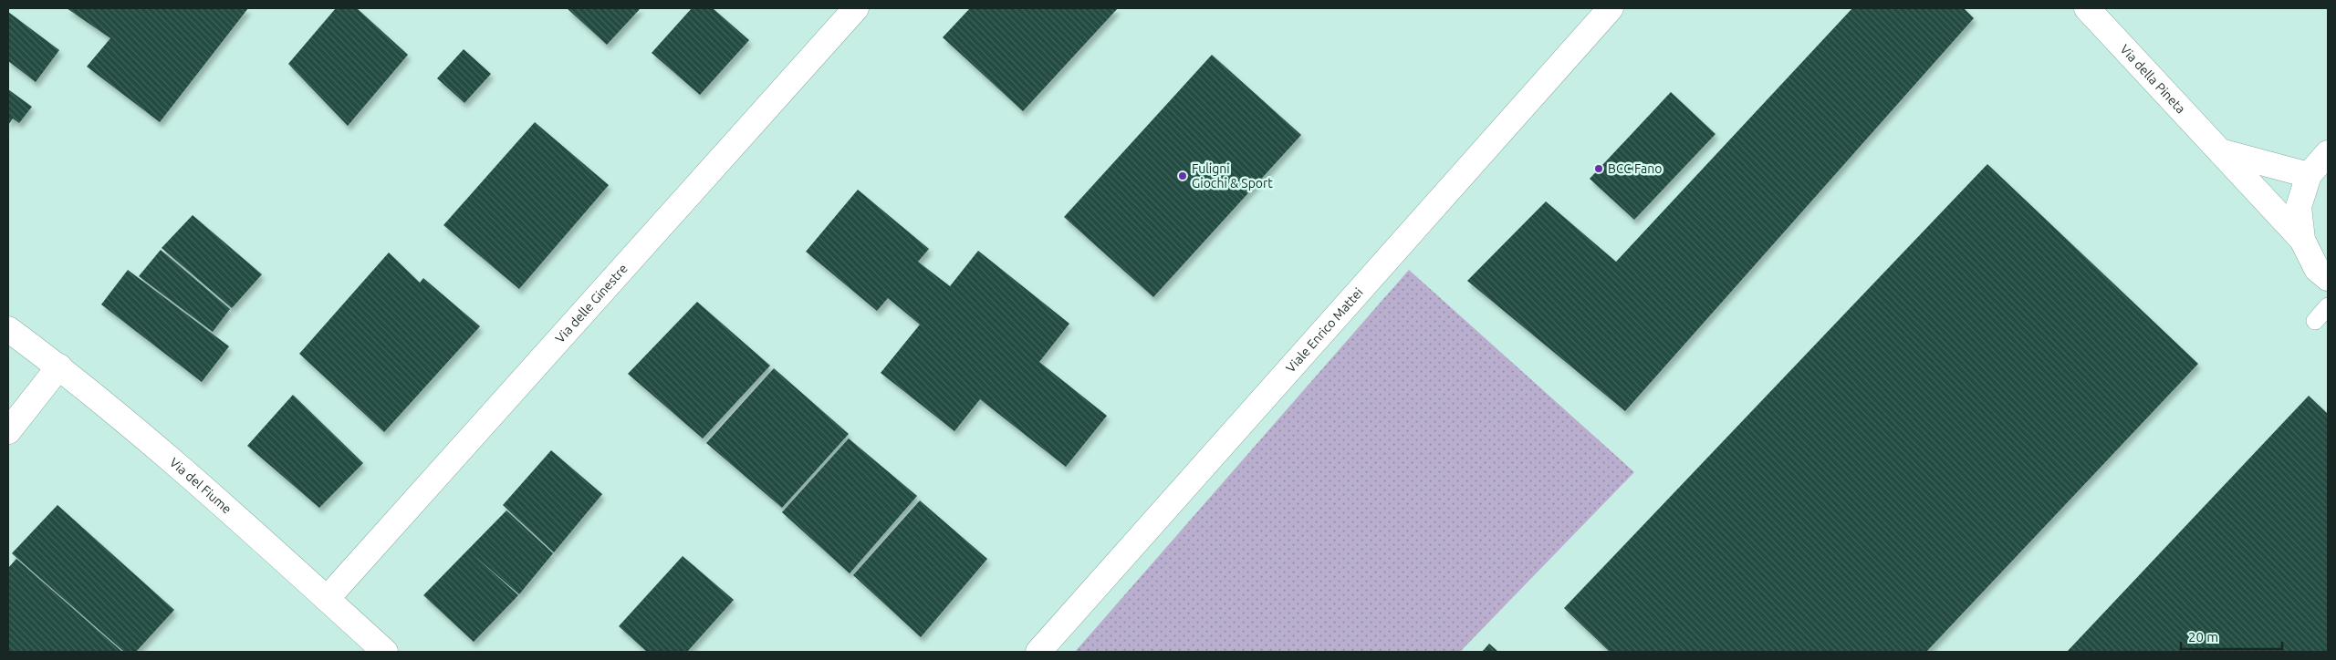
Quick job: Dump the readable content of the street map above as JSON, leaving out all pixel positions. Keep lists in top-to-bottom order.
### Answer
{
  "streets": {
    "street": [
      "Via della Pineta",
      "Via delle Ginestre",
      "Viale Enrico Mattei",
      "Via del Fiume"
    ]
  },
  "crossings": [
    ["Via delle Ginestre", "Via del Fiume"]
  ],
  "places": ["BCC Fano", "Fuligni Giochi & Sport"],
  "scale_bar": "20 m"
}
